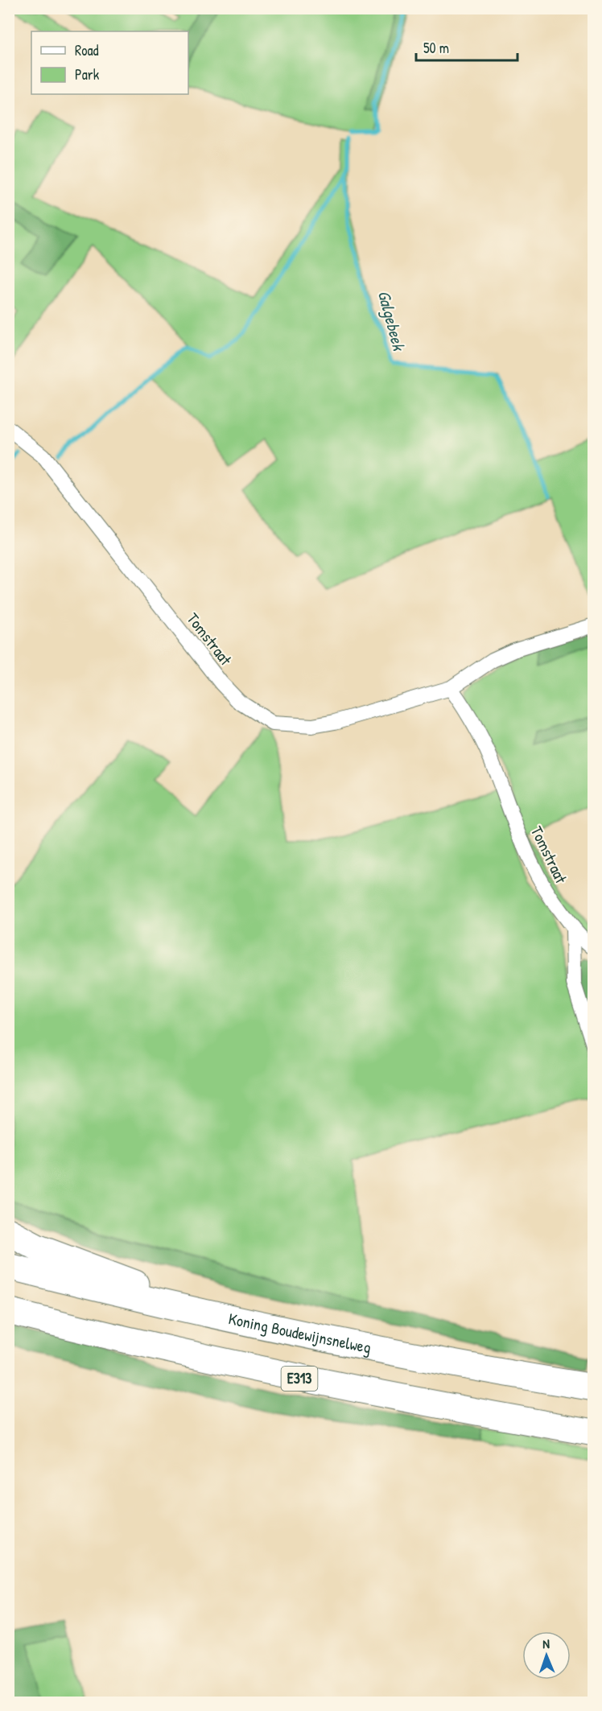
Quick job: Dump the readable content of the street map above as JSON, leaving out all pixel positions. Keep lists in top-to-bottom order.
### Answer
{
  "streets": {
    "highway": ["Koning Boudewijnsnelweg", "E313"],
    "street": ["Tomstraat"]
  },
  "water": ["Galgebeek"],
  "legend": ["Road", "Park"],
  "scale_bar": "50 m",
  "north": "top"
}
